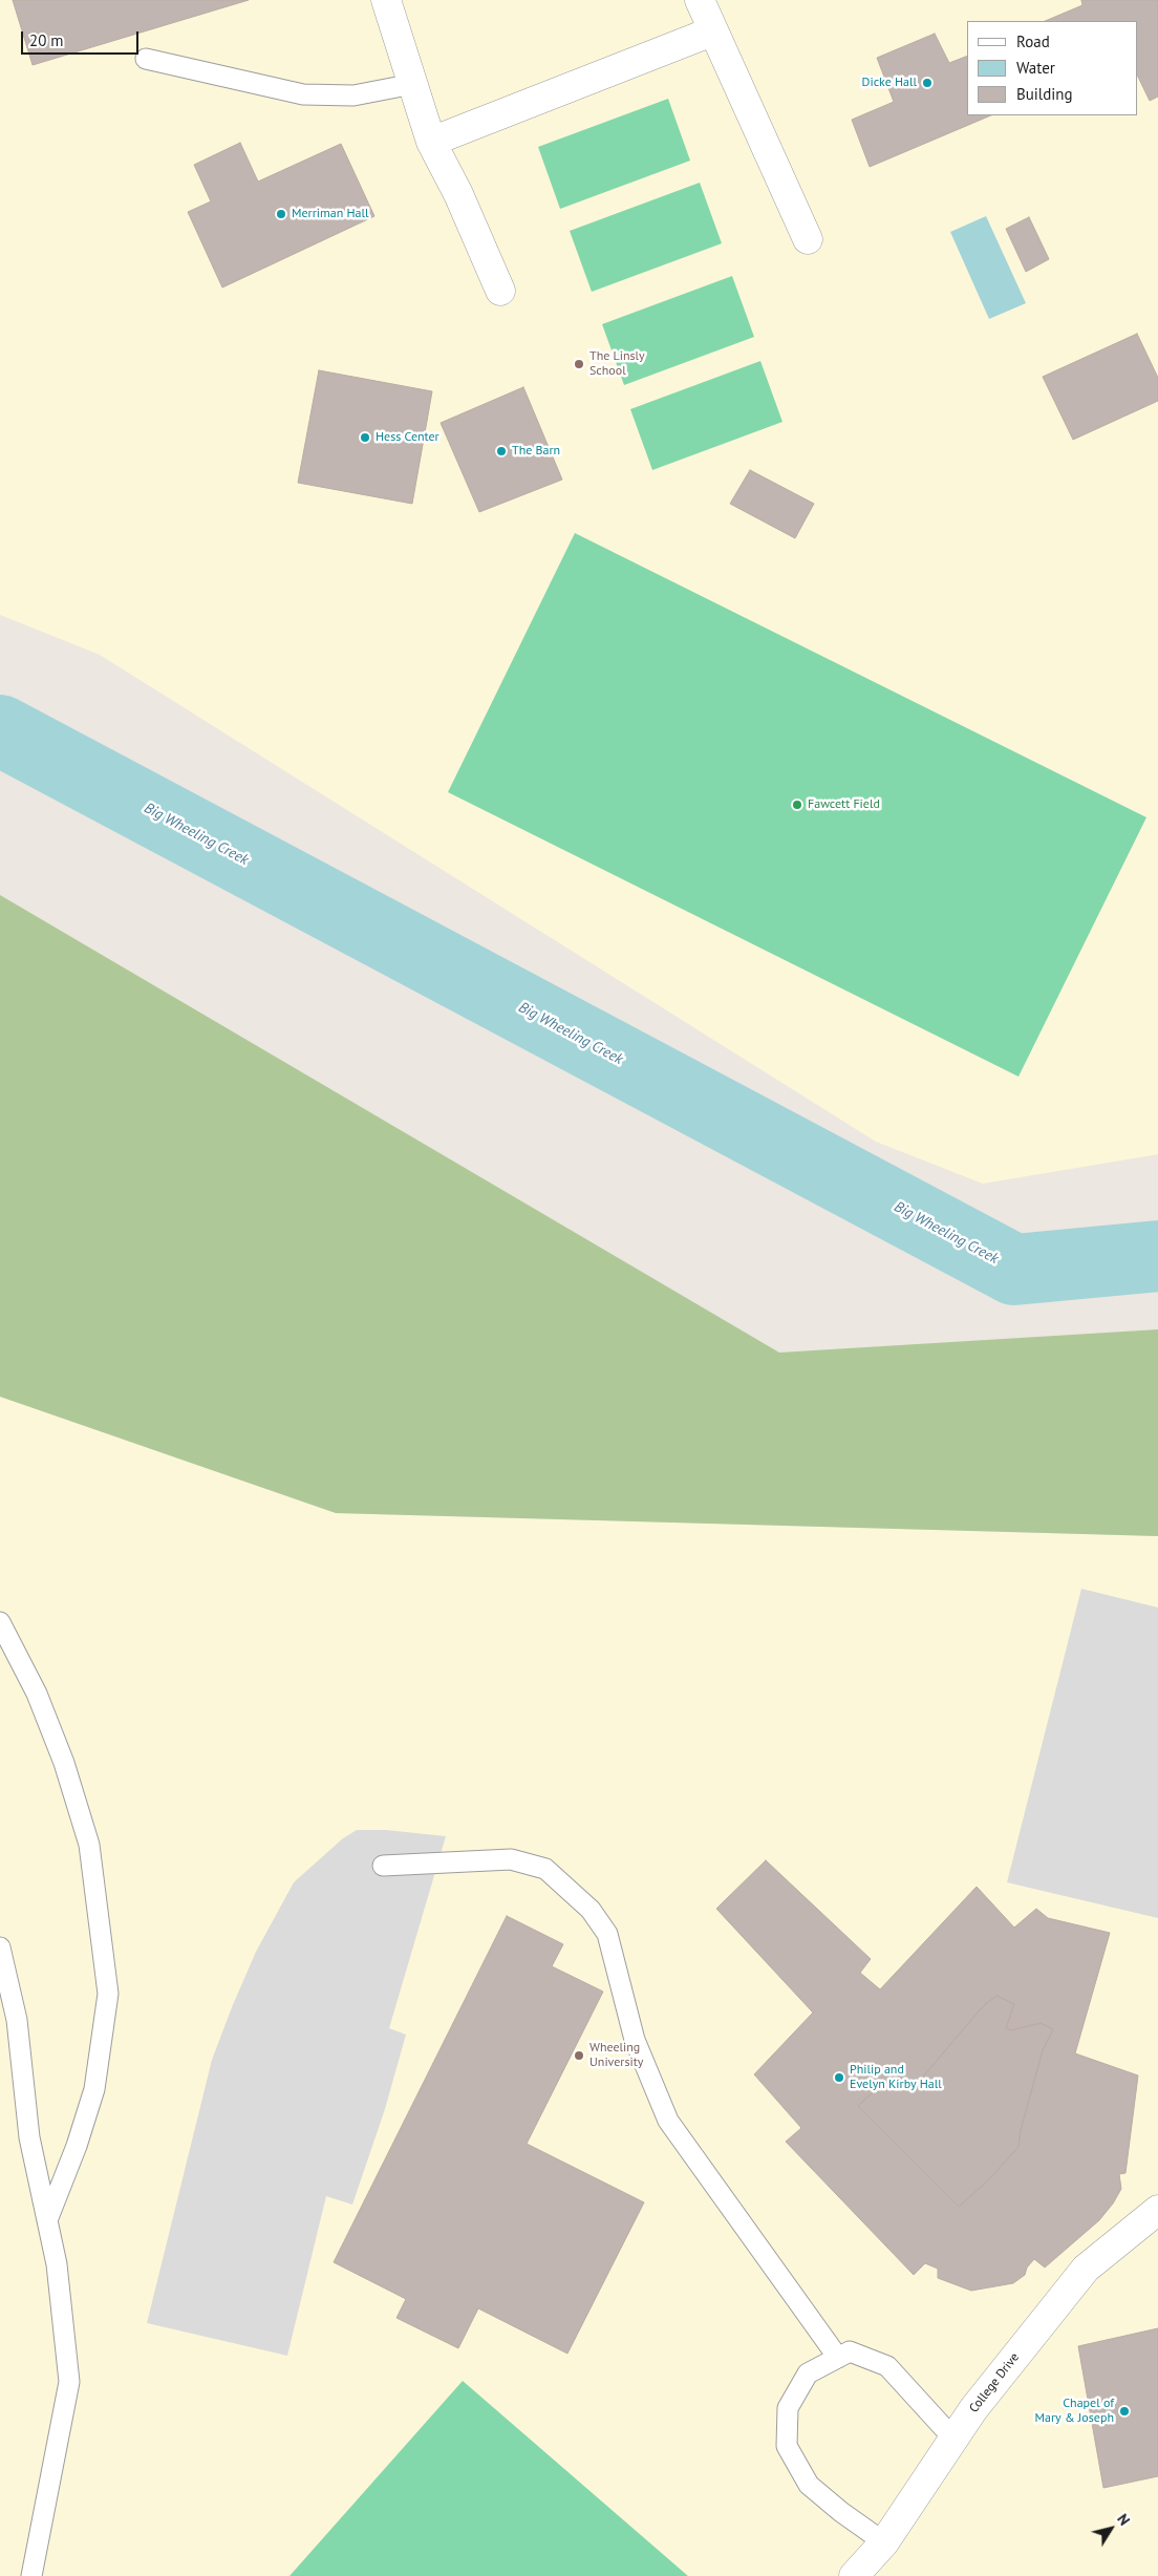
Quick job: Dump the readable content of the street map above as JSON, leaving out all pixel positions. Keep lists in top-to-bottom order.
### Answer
{
  "streets": {
    "street": ["College Drive"]
  },
  "water": ["Big Wheeling Creek"],
  "places": [
    "Dicke Hall",
    "Merriman Hall",
    "The Linsly School",
    "Hess Center",
    "The Barn",
    "Fawcett Field",
    "Wheeling University",
    "Philip and Evelyn Kirby Hall",
    "Chapel of Mary & Joseph"
  ],
  "legend": ["Road", "Water", "Building"],
  "scale_bar": "20 m",
  "north": "top right"
}
